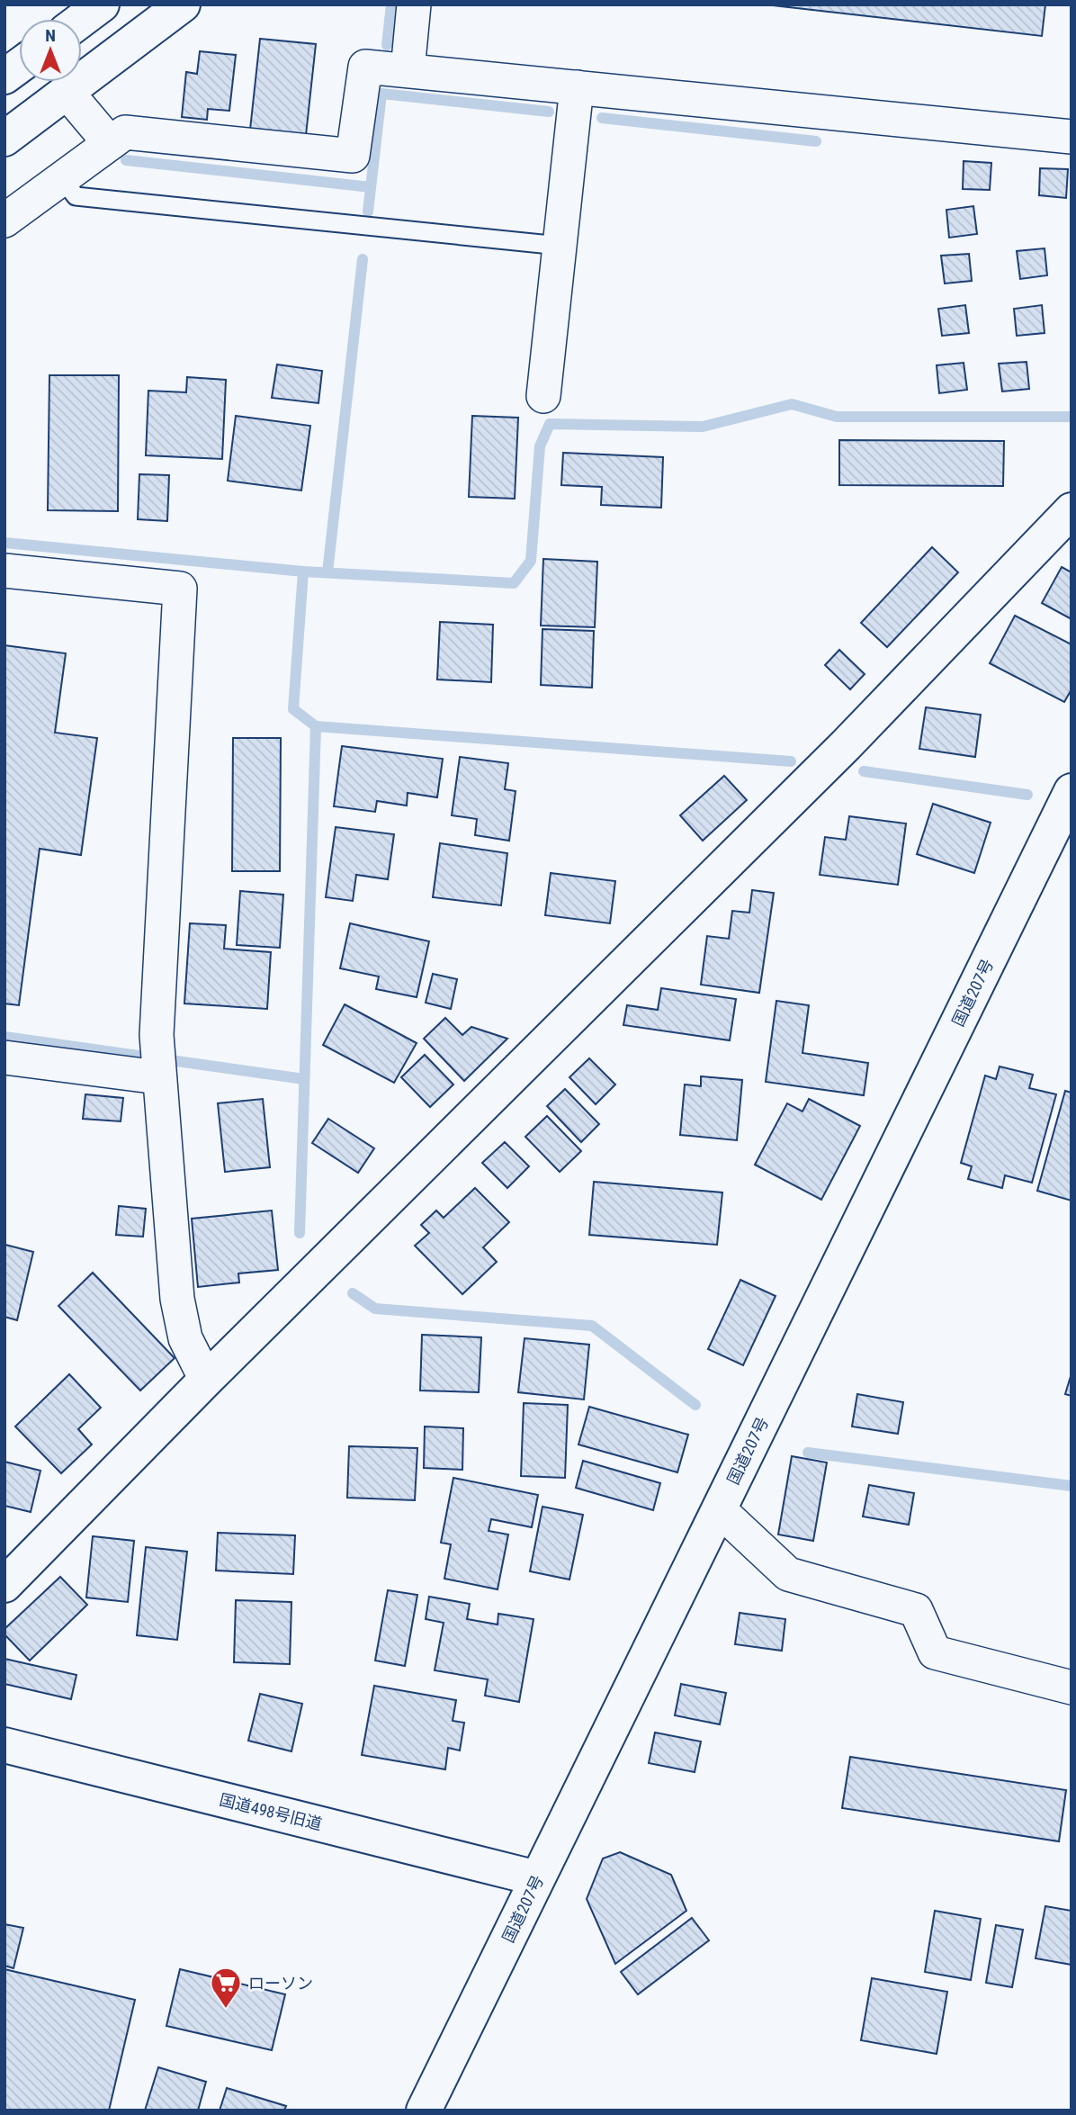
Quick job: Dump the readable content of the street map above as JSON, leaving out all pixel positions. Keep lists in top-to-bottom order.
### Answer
{
  "streets": {
    "main road": ["国道207号", "国道498号旧道"]
  },
  "crossings": [
    ["国道207号", "国道498号旧道"]
  ],
  "places": {
    "supermarket": ["ローソン"]
  },
  "north": "top"
}
